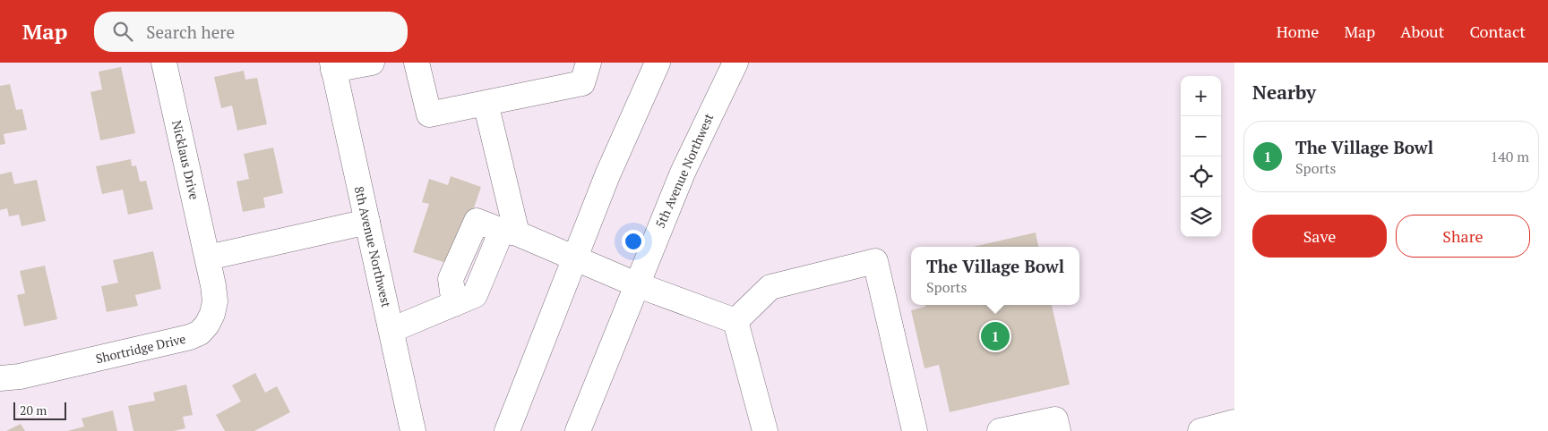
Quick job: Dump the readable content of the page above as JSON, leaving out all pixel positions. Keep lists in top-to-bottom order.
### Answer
{
  "streets": {
    "main road": [
      "Nicklaus Drive",
      "5th Avenue Northwest",
      "8th Avenue Northwest",
      "Shortridge Drive"
    ]
  },
  "crossings": [
    ["Nicklaus Drive", "Shortridge Drive"]
  ],
  "scale_bar": "20 m",
  "page": {
    "header": "Map",
    "search": "Search here",
    "nav": [
      "Home",
      "Map",
      "About",
      "Contact"
    ],
    "heading": "Nearby",
    "map_buttons": ["+", "−"],
    "list": [
      {
        "mark": "1",
        "name": "The Village Bowl",
        "note": "Sports",
        "value": "140 m"
      }
    ],
    "buttons": ["Save", "Share"],
    "popup": ["The Village Bowl", "Sports"],
    "pins": "1",
    "scale": "20 m"
  }
}
